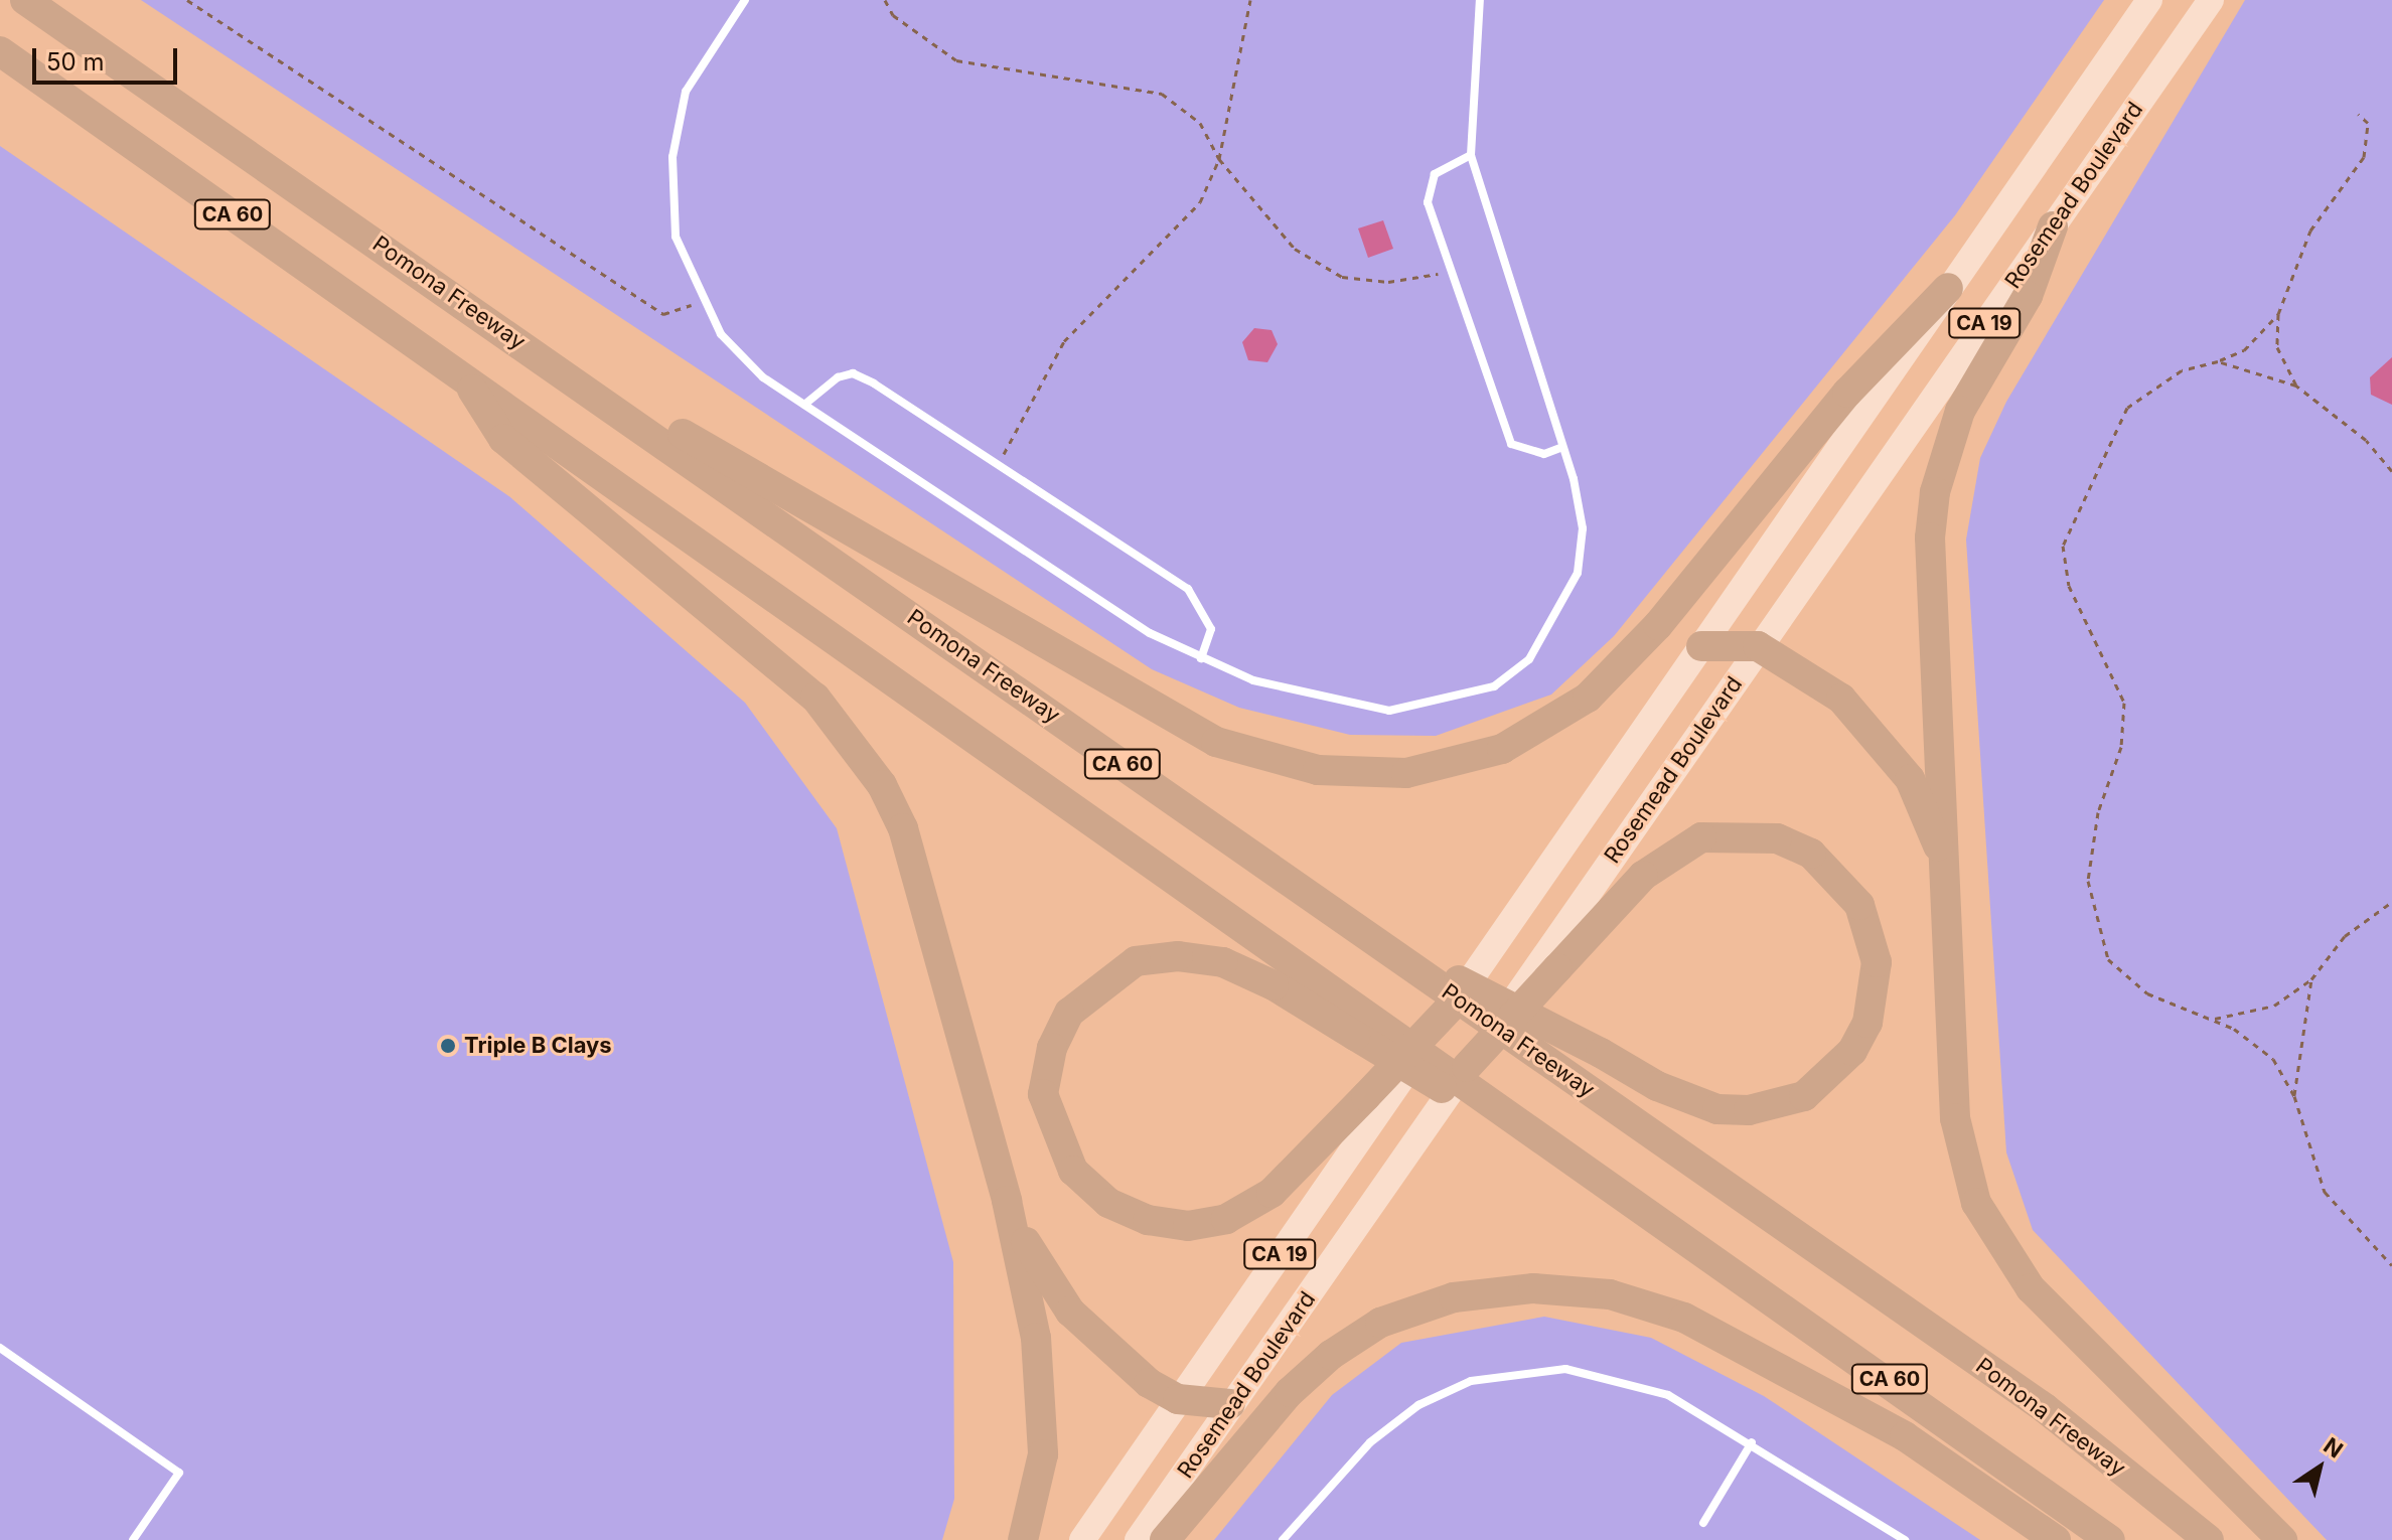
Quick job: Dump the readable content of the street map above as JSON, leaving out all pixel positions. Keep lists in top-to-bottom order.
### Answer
{
  "streets": {
    "highway": ["CA 60", "Pomona Freeway"],
    "main road": ["Rosemead Boulevard", "CA 19"]
  },
  "places": ["Triple B Clays"],
  "scale_bar": "50 m",
  "north": "top right"
}
